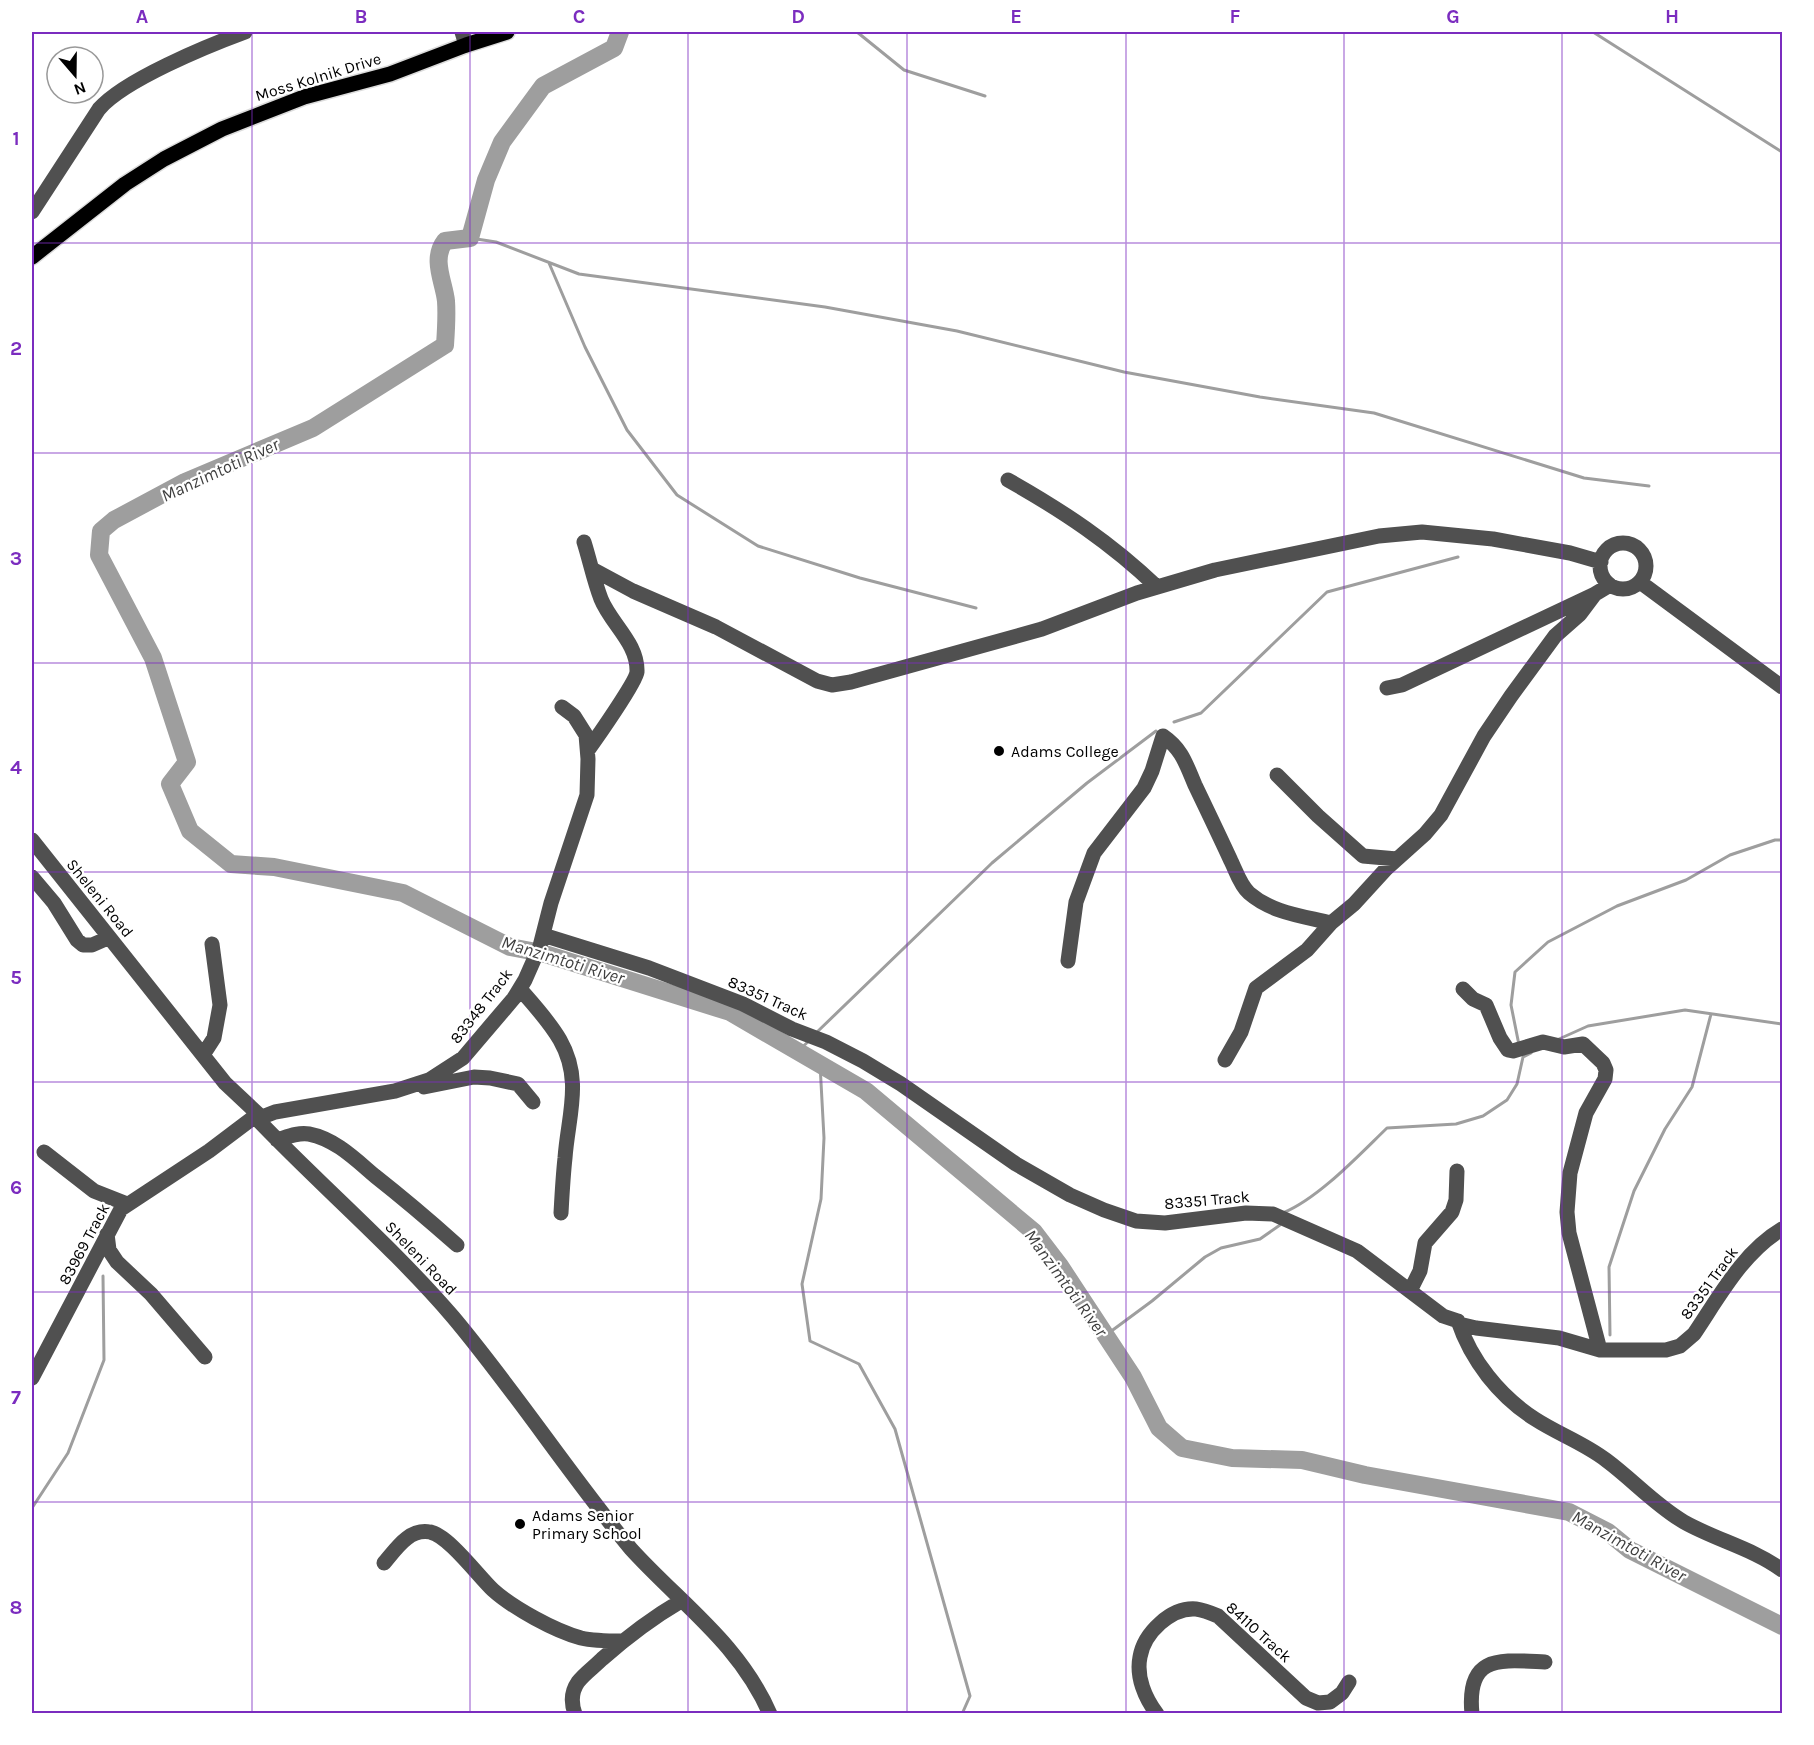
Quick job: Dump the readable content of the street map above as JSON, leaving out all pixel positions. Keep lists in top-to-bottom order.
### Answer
{
  "streets": {
    "main road": ["Moss Kolnik Drive"],
    "street": [
      "Sheleni Road",
      "83351 Track",
      "83348 Track",
      "83969 Track",
      "84110 Track"
    ]
  },
  "crossings": [
    ["Sheleni Road", "83348 Track"],
    ["Sheleni Road", "83969 Track"],
    ["83351 Track", "83348 Track"],
    ["83348 Track", "83969 Track"]
  ],
  "water": ["Manzimtoti River"],
  "places": ["Adams College", "Adams Senior Primary School"],
  "north": "bottom",
  "grid": {
    "columns": [
      "A",
      "B",
      "C",
      "D",
      "E",
      "F",
      "G",
      "H"
    ],
    "rows": [
      "1",
      "2",
      "3",
      "4",
      "5",
      "6",
      "7",
      "8"
    ]
  }
}
